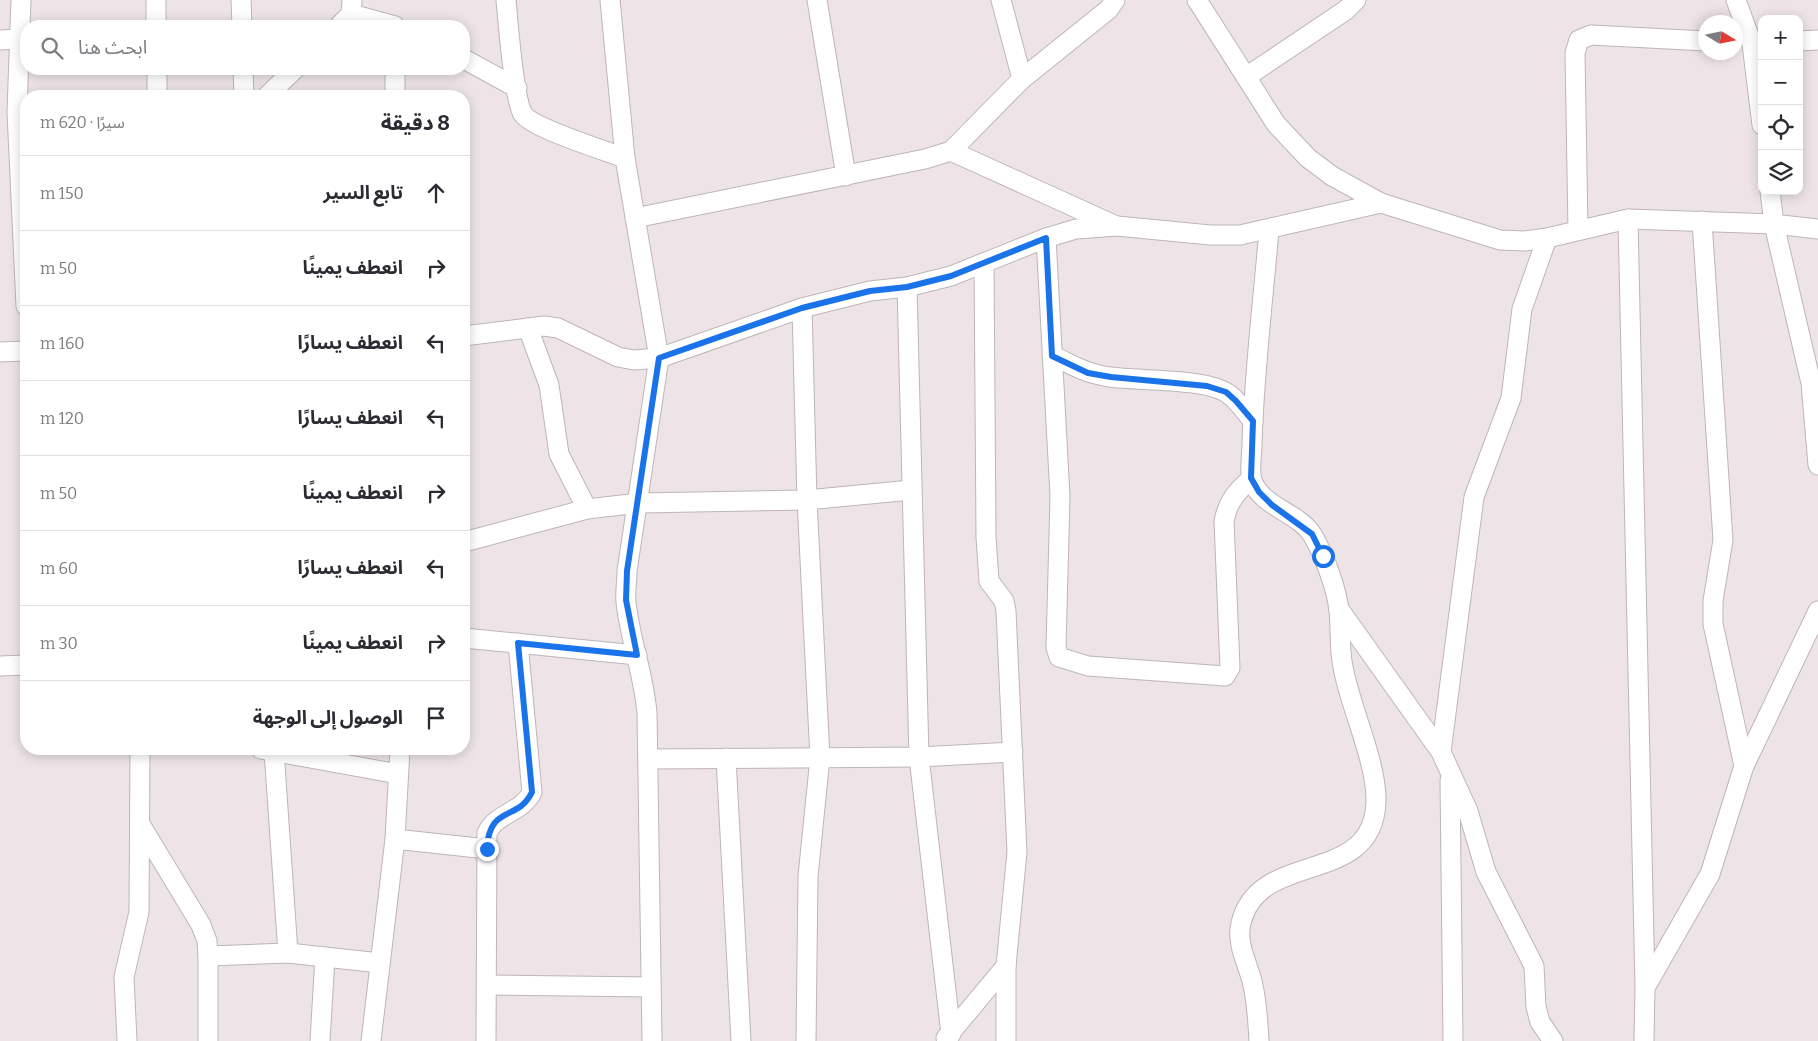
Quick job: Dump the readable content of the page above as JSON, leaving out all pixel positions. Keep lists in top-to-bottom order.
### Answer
{
  "north": "right",
  "page": {
    "map_buttons": ["+", "−"],
    "search": "ابحث هنا",
    "heading": ["8 دقيقة", "سيرًا · 620 m"],
    "list": [
      ["تابع السير", "150 m"],
      ["انعطف يمينًا", "50 m"],
      ["انعطف يسارًا", "160 m"],
      ["انعطف يسارًا", "120 m"],
      ["انعطف يمينًا", "50 m"],
      ["انعطف يسارًا", "60 m"],
      ["انعطف يمينًا", "30 m"],
      "الوصول إلى الوجهة"
    ]
  }
}
